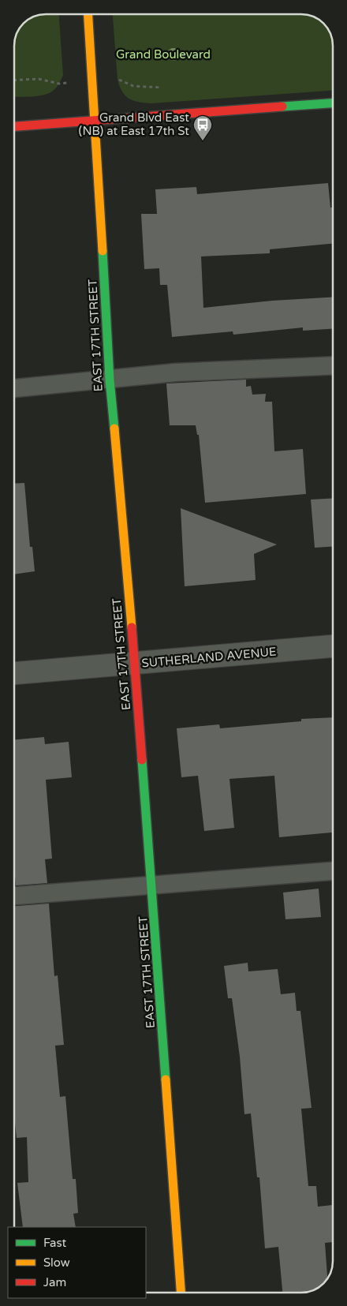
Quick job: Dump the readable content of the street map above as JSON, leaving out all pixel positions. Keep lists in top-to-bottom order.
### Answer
{
  "streets": {
    "street": ["EAST 17TH STREET", "SUTHERLAND AVENUE"]
  },
  "crossings": [
    ["EAST 17TH STREET", "SUTHERLAND AVENUE"]
  ],
  "parks": ["Grand Boulevard"],
  "places": {
    "bus stop": ["Grand Blvd East (NB) at East 17th St"]
  },
  "legend": ["Fast", "Slow", "Jam"]
}
